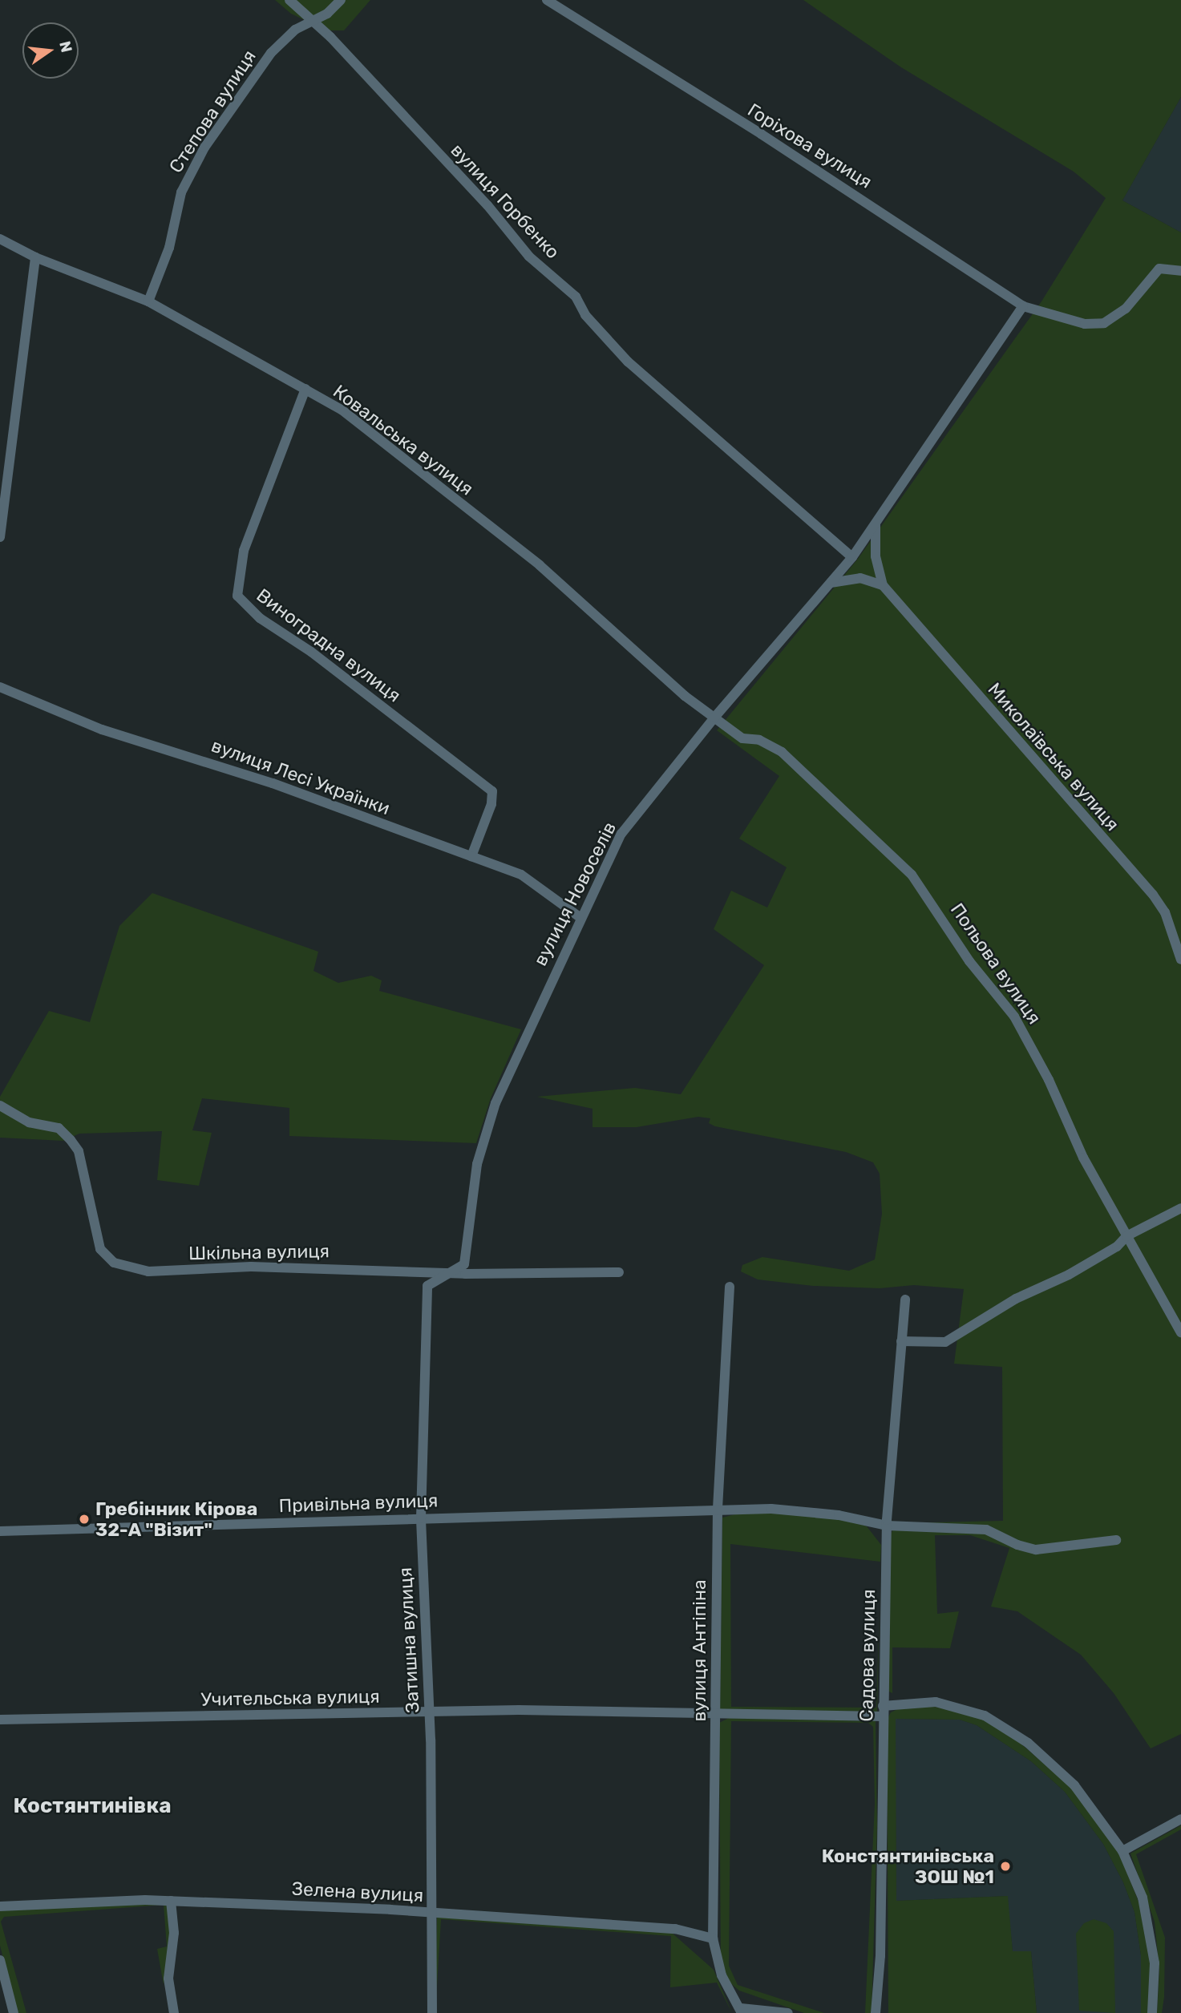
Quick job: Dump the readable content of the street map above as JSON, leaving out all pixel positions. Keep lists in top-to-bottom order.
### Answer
{
  "streets": {
    "street": [
      "Степова вулиця",
      "Горіхова вулиця",
      "вулиця Горбенко",
      "Ковальська вулиця",
      "Виноградна вулиця",
      "Миколаївська вулиця",
      "вулиця Лесі Українки",
      "вулиця Новоселів",
      "Польова вулиця",
      "Шкільна вулиця",
      "Привільна вулиця",
      "Затишна вулиця",
      "вулиця Антіпіна",
      "Садова вулиця",
      "Учительська вулиця",
      "Зелена вулиця"
    ]
  },
  "crossings": [
    ["Степова вулиця", "вулиця Горбенко"],
    ["Степова вулиця", "Ковальська вулиця"],
    ["Горіхова вулиця", "вулиця Новоселів"],
    ["вулиця Горбенко", "вулиця Новоселів"],
    ["Ковальська вулиця", "Виноградна вулиця"],
    ["Ковальська вулиця", "вулиця Новоселів"],
    ["Ковальська вулиця", "Польова вулиця"],
    ["Виноградна вулиця", "вулиця Лесі Українки"],
    ["Миколаївська вулиця", "вулиця Новоселів"],
    ["вулиця Лесі Українки", "вулиця Новоселів"],
    ["вулиця Новоселів", "Польова вулиця"],
    ["вулиця Новоселів", "Шкільна вулиця"],
    ["вулиця Новоселів", "Затишна вулиця"],
    ["Шкільна вулиця", "Затишна вулиця"],
    ["Привільна вулиця", "Затишна вулиця"],
    ["Привільна вулиця", "вулиця Антіпіна"],
    ["Привільна вулиця", "Садова вулиця"],
    ["Затишна вулиця", "Учительська вулиця"],
    ["Затишна вулиця", "Зелена вулиця"],
    ["вулиця Антіпіна", "Учительська вулиця"],
    ["вулиця Антіпіна", "Зелена вулиця"],
    ["Садова вулиця", "Учительська вулиця"]
  ],
  "districts": ["Костянтинівка"],
  "places": ["Гребінник Кірова 32-А \"Візит\"", "Констянтинівська ЗОШ №1"],
  "north": "right"
}
